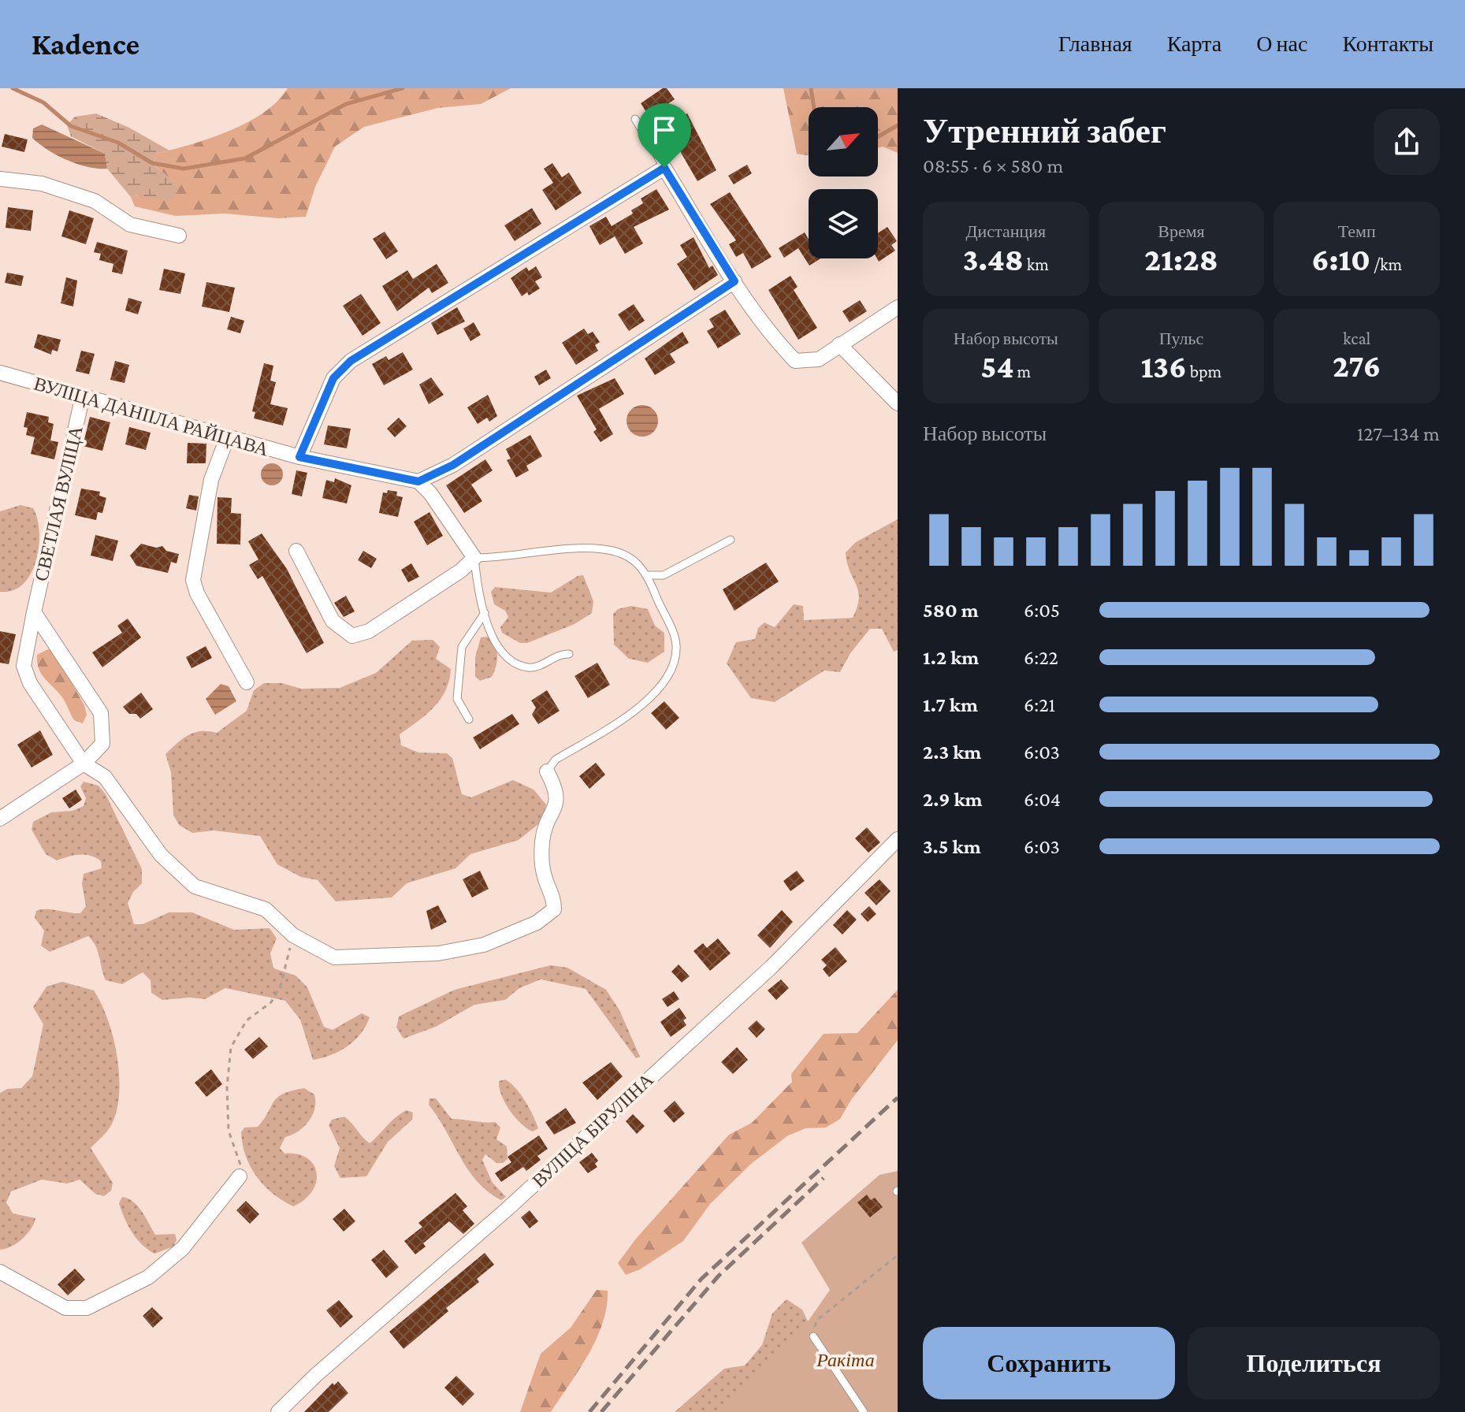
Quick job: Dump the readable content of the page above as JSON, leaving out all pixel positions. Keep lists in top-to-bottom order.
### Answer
{
  "streets": {
    "street": ["ВУЛІЦА ДАНІІЛА РАЙЦАВА", "СВЕТЛАЯ ВУЛІЦА", "ВУЛІЦА БІРУЛІНА"]
  },
  "crossings": [
    ["ВУЛІЦА ДАНІІЛА РАЙЦАВА", "СВЕТЛАЯ ВУЛІЦА"]
  ],
  "parks": ["Ракіта"],
  "north": "top right",
  "page": {
    "header": "Kadence",
    "nav": [
      "Главная",
      "Карта",
      "О нас",
      "Контакты"
    ],
    "heading": ["Утренний забег", "08:55 · 6 × 580 m"],
    "stats": [
      ["Дистанция", "3.48 km"],
      ["Время", "21:28"],
      ["Темп", "6:10 /km"],
      ["Набор высоты", "54 m"],
      ["Пульс", "136 bpm"],
      ["kcal", "276"]
    ],
    "chart": ["Набор высоты", "127–134 m"],
    "list": [
      {
        "name": "580 m",
        "note": "6:05"
      },
      {
        "name": "1.2 km",
        "note": "6:22"
      },
      {
        "name": "1.7 km",
        "note": "6:21"
      },
      {
        "name": "2.3 km",
        "note": "6:03"
      },
      {
        "name": "2.9 km",
        "note": "6:04"
      },
      {
        "name": "3.5 km",
        "note": "6:03"
      }
    ],
    "buttons": ["Сохранить", "Поделиться"]
  }
}
